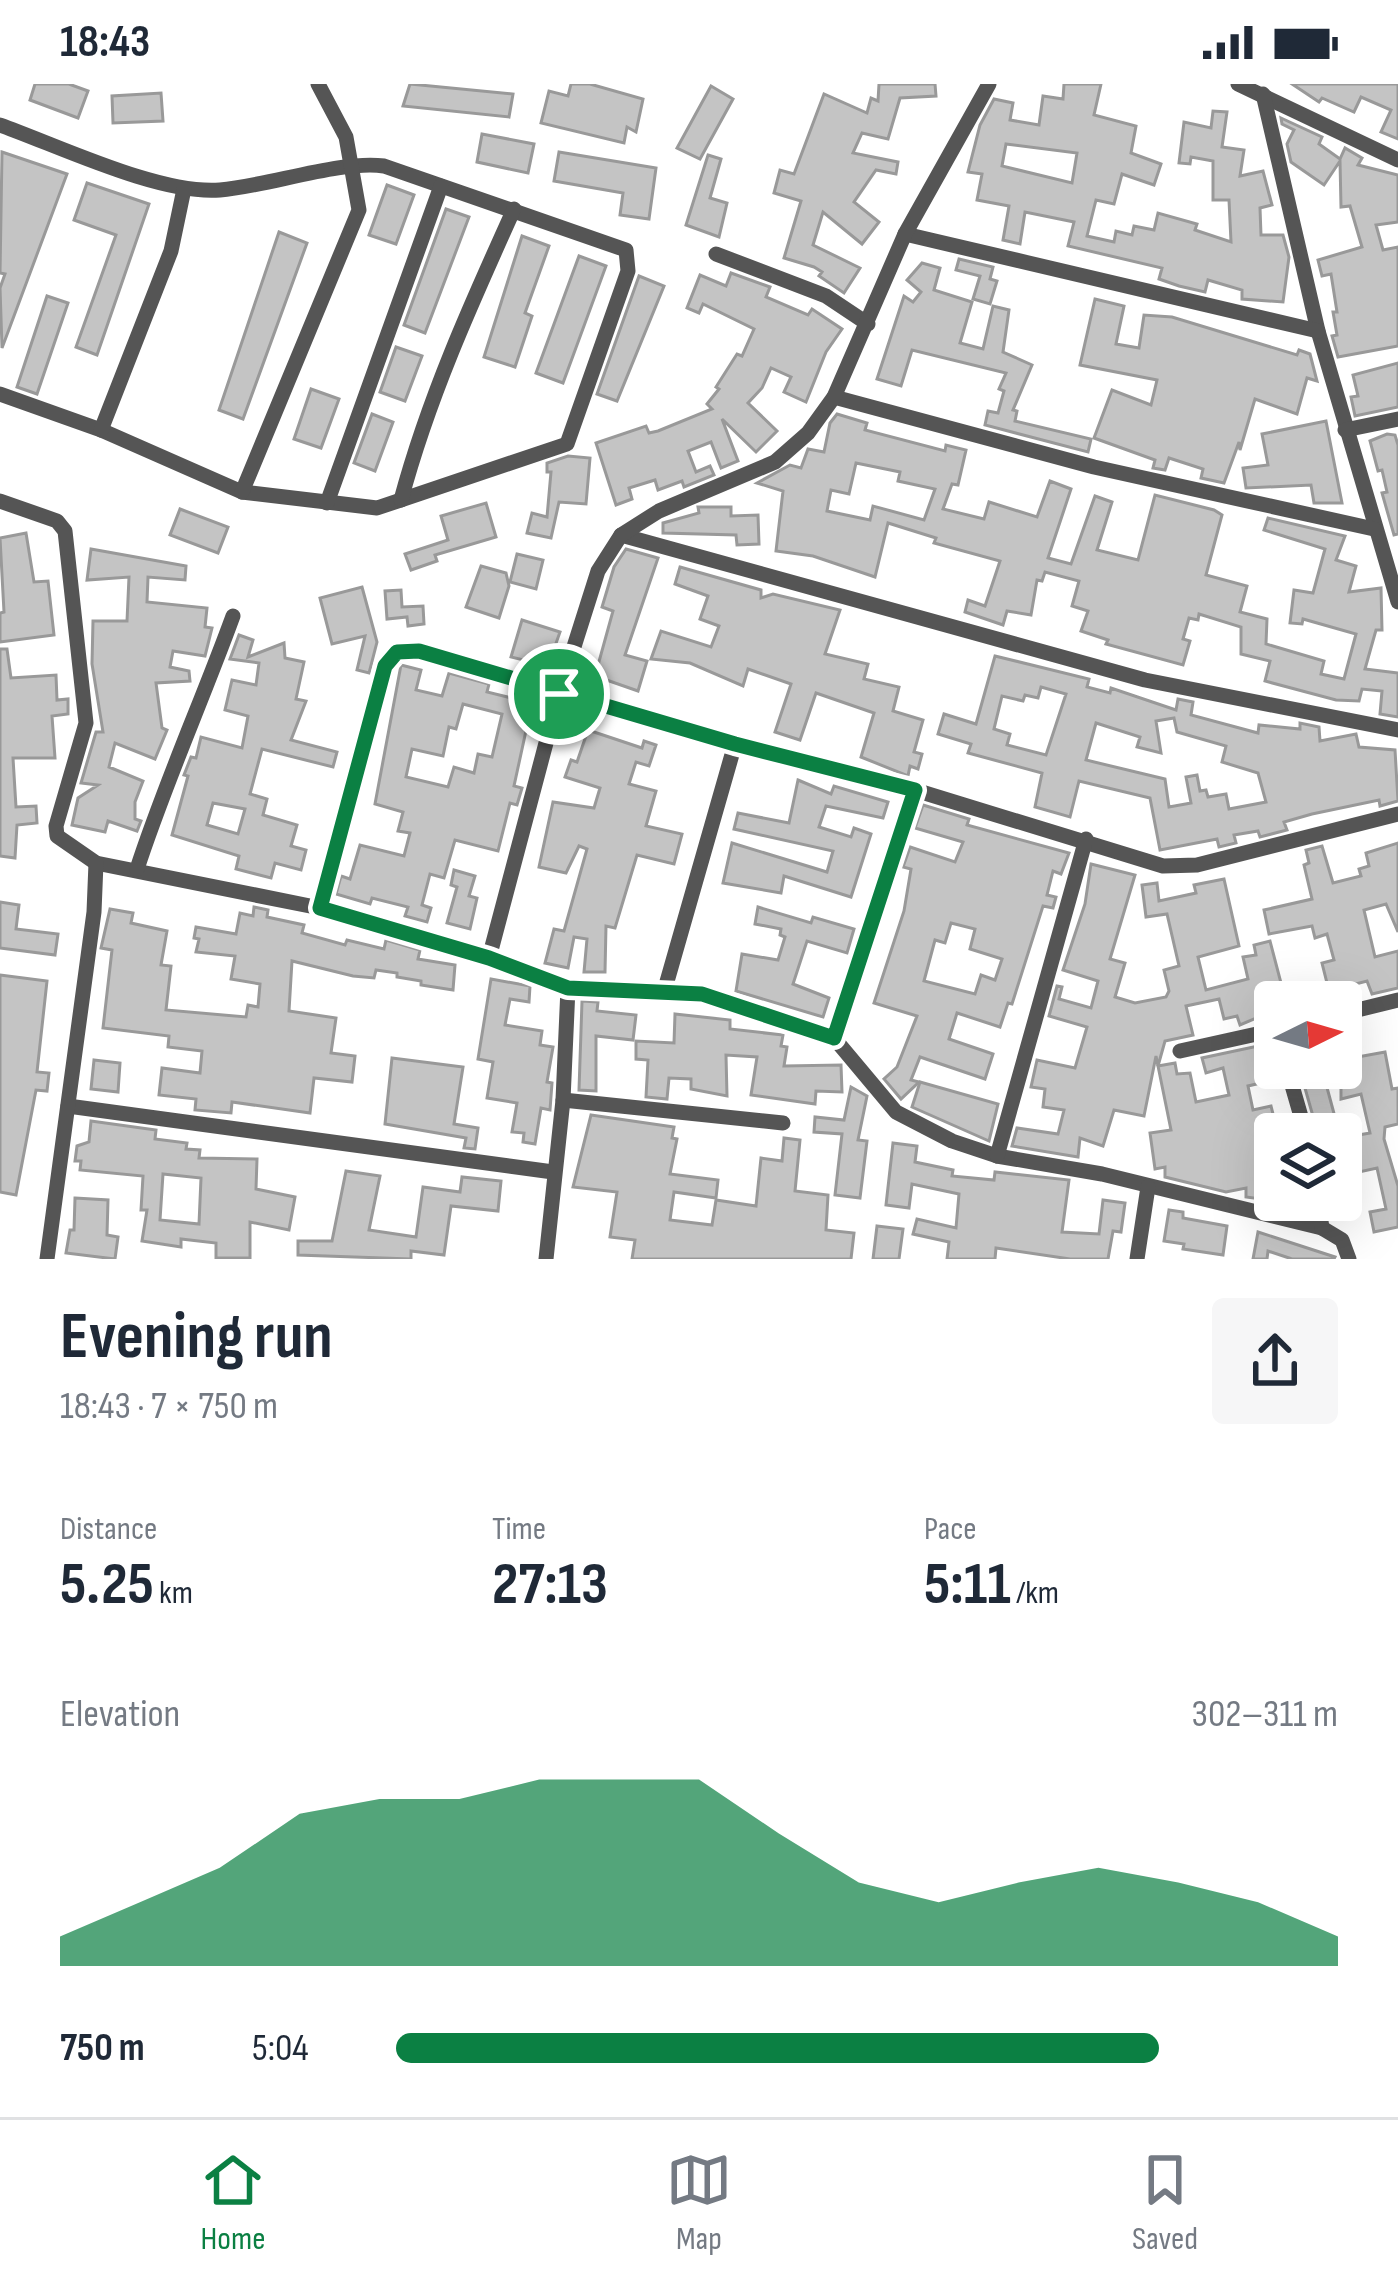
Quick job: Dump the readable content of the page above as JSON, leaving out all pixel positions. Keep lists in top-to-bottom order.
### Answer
{
  "north": "right",
  "page": {
    "status": "18:43",
    "heading": ["Evening run", "18:43 · 7 × 750 m"],
    "stats": [
      ["Distance", "5.25 km"],
      ["Time", "27:13"],
      ["Pace", "5:11 /km"]
    ],
    "chart": ["Elevation", "302–311 m"],
    "list": [
      {
        "name": "750 m",
        "note": "5:04"
      }
    ],
    "tabs": ["Home", "Map", "Saved"]
  }
}
